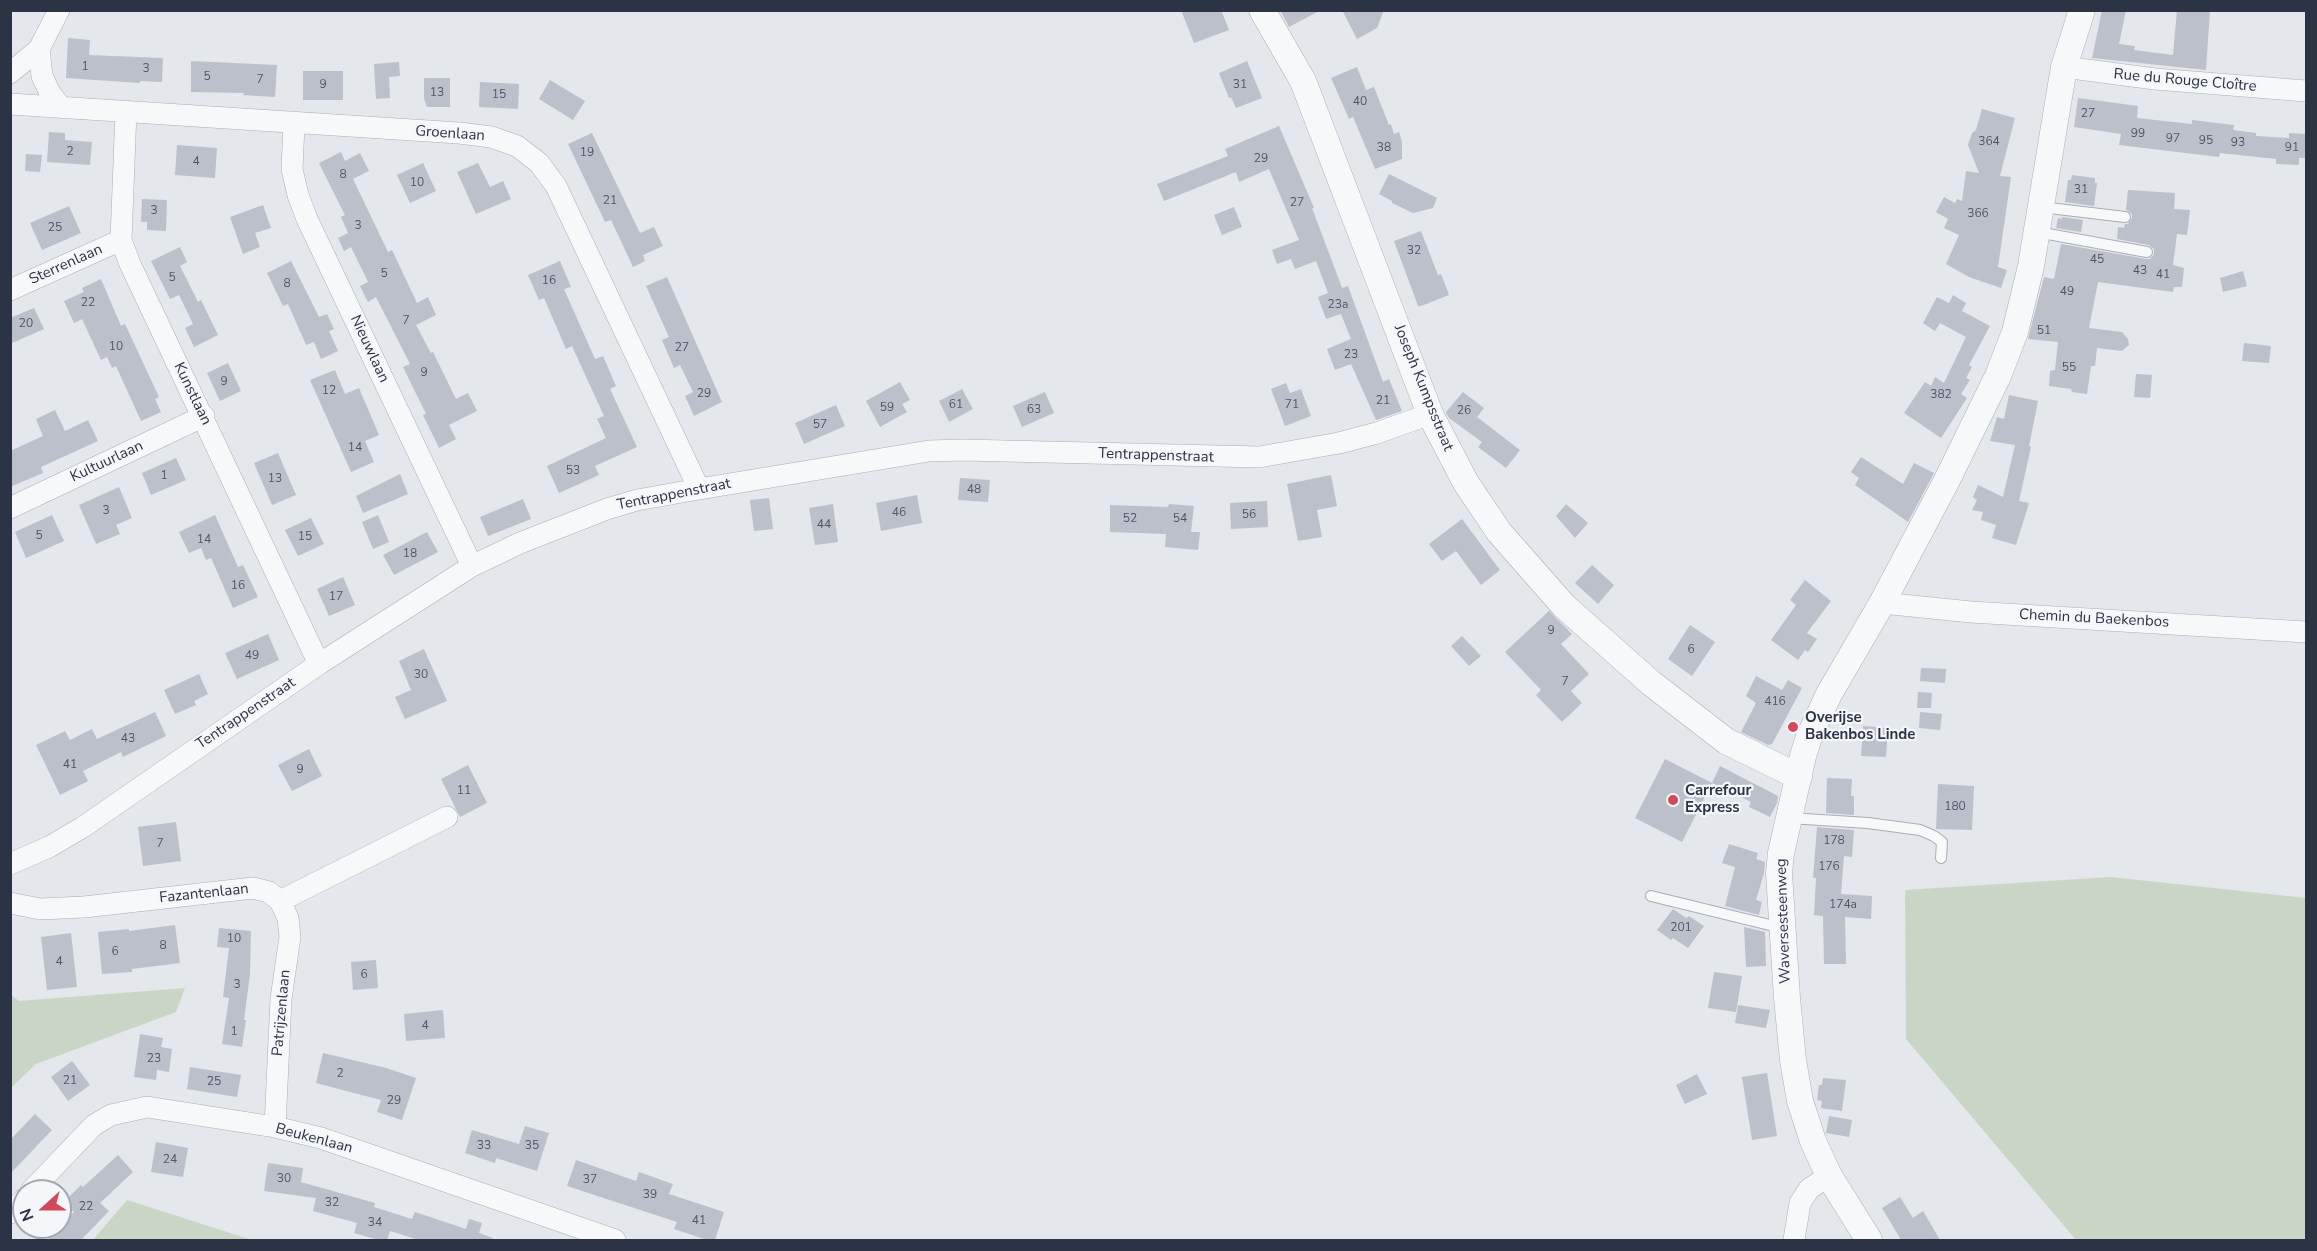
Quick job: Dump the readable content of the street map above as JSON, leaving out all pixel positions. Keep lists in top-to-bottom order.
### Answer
{
  "streets": {
    "street": [
      "Rue du Rouge Cloître",
      "Groenlaan",
      "Sterrenlaan",
      "Nieuwlaan",
      "Joseph Kumpsstraat",
      "Kunstlaan",
      "Tentrappenstraat",
      "Kultuurlaan",
      "Chemin du Baekenbos",
      "Fazantenlaan",
      "Waversesteenweg",
      "Patrijzenlaan",
      "Beukenlaan"
    ]
  },
  "crossings": [
    ["Rue du Rouge Cloître", "Waversesteenweg"],
    ["Groenlaan", "Nieuwlaan"],
    ["Groenlaan", "Kunstlaan"],
    ["Groenlaan", "Tentrappenstraat"],
    ["Sterrenlaan", "Kunstlaan"],
    ["Nieuwlaan", "Tentrappenstraat"],
    ["Joseph Kumpsstraat", "Tentrappenstraat"],
    ["Joseph Kumpsstraat", "Waversesteenweg"],
    ["Kunstlaan", "Tentrappenstraat"],
    ["Kunstlaan", "Kultuurlaan"],
    ["Chemin du Baekenbos", "Waversesteenweg"],
    ["Fazantenlaan", "Patrijzenlaan"],
    ["Patrijzenlaan", "Beukenlaan"]
  ],
  "places": ["Overijse Bakenbos Linde", "Carrefour Express"],
  "house_numbers": [
    "1",
    "3",
    "5",
    "7",
    "9",
    "31",
    "13",
    "15",
    "40",
    "27",
    "99",
    "97",
    "95",
    "364",
    "93",
    "38",
    "91",
    "2",
    "19",
    "29",
    "4",
    "8",
    "10",
    "31",
    "21",
    "27",
    "3",
    "366",
    "3",
    "25",
    "32",
    "45",
    "43",
    "5",
    "41",
    "5",
    "16",
    "8",
    "49",
    "22",
    "23a",
    "7",
    "20",
    "51",
    "10",
    "27",
    "23",
    "55",
    "9",
    "9",
    "12",
    "29",
    "382",
    "21",
    "61",
    "71",
    "59",
    "63",
    "26",
    "57",
    "14",
    "53",
    "1",
    "13",
    "48",
    "3",
    "46",
    "56",
    "52",
    "54",
    "44",
    "5",
    "15",
    "14",
    "18",
    "16",
    "17",
    "9",
    "6",
    "49",
    "30",
    "7",
    "416",
    "43",
    "41",
    "9",
    "11",
    "180",
    "178",
    "7",
    "176",
    "174a",
    "201",
    "10",
    "8",
    "6",
    "4",
    "6",
    "3",
    "4",
    "1",
    "23",
    "2",
    "21",
    "25",
    "29",
    "33",
    "35",
    "24",
    "30",
    "37",
    "39",
    "32",
    "22",
    "41",
    "34"
  ],
  "north": "left"
}
